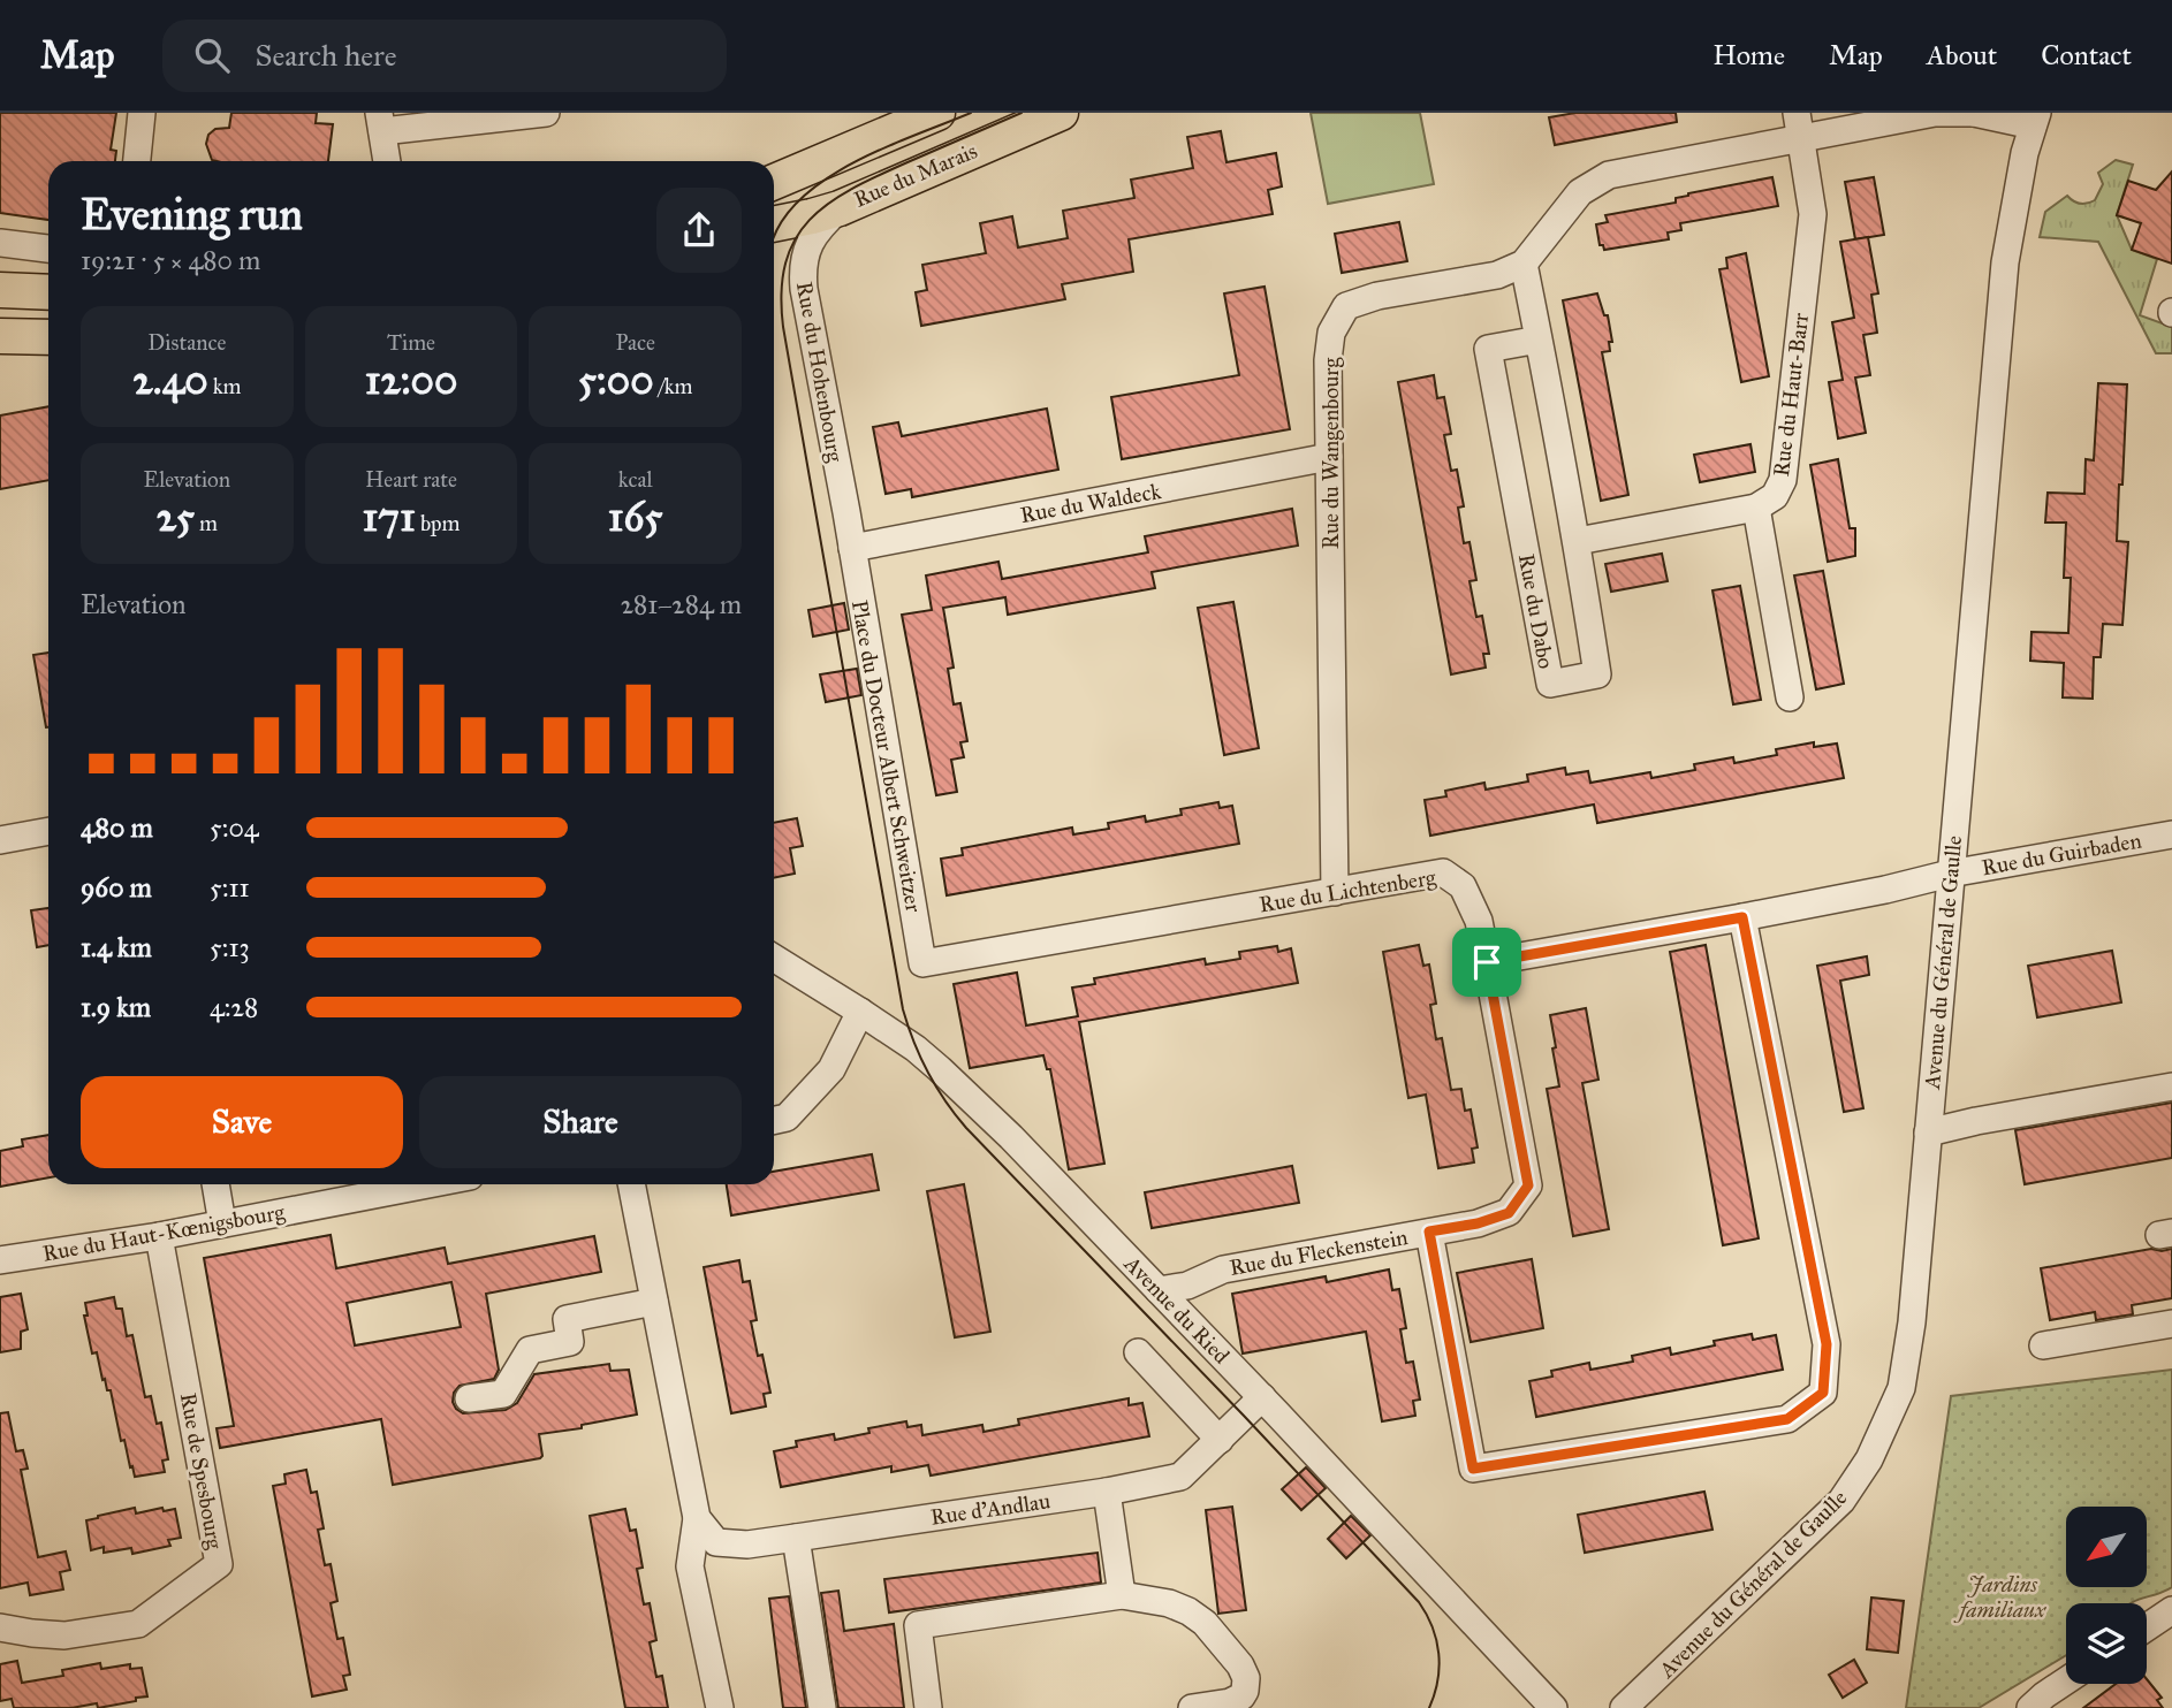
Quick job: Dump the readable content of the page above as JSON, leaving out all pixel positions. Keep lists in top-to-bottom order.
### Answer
{
  "streets": {
    "main road": ["Rue du Marais"],
    "street": [
      "Rue du Hohenbourg",
      "Rue du Haut-Barr",
      "Rue du Wangenbourg",
      "Rue du Waldeck",
      "Rue du Dabo",
      "Place du Docteur Albert Schweitzer",
      "Rue du Guirbaden",
      "Rue du Lichtenberg",
      "Avenue du Général de Gaulle",
      "Rue du Haut-Kœnigsbourg",
      "Rue du Fleckenstein",
      "Avenue du Ried",
      "Rue de Spesbourg",
      "Rue d'Andlau"
    ]
  },
  "crossings": [
    ["Rue du Marais", "Rue du Hohenbourg"],
    ["Rue du Hohenbourg", "Rue du Waldeck"],
    ["Rue du Hohenbourg", "Place du Docteur Albert Schweitzer"],
    ["Rue du Wangenbourg", "Rue du Waldeck"],
    ["Rue du Wangenbourg", "Rue du Dabo"],
    ["Rue du Wangenbourg", "Rue du Lichtenberg"],
    ["Rue du Waldeck", "Place du Docteur Albert Schweitzer"],
    ["Place du Docteur Albert Schweitzer", "Rue du Lichtenberg"],
    ["Rue du Guirbaden", "Avenue du Général de Gaulle"],
    ["Rue du Lichtenberg", "Rue du Fleckenstein"],
    ["Rue du Haut-Kœnigsbourg", "Rue de Spesbourg"],
    ["Rue du Fleckenstein", "Avenue du Ried"],
    ["Avenue du Ried", "Rue d'Andlau"]
  ],
  "parks": ["Jardins familiaux"],
  "north": "bottom left",
  "page": {
    "header": "Map",
    "search": "Search here",
    "nav": [
      "Home",
      "Map",
      "About",
      "Contact"
    ],
    "heading": ["Evening run", "19:21 · 5 × 480 m"],
    "stats": [
      ["Distance", "2.40 km"],
      ["Time", "12:00"],
      ["Pace", "5:00 /km"],
      ["Elevation", "25 m"],
      ["Heart rate", "171 bpm"],
      ["kcal", "165"]
    ],
    "chart": ["Elevation", "281–284 m"],
    "list": [
      {
        "name": "480 m",
        "note": "5:04"
      },
      {
        "name": "960 m",
        "note": "5:11"
      },
      {
        "name": "1.4 km",
        "note": "5:13"
      },
      {
        "name": "1.9 km",
        "note": "4:28"
      }
    ],
    "buttons": ["Save", "Share"]
  }
}
